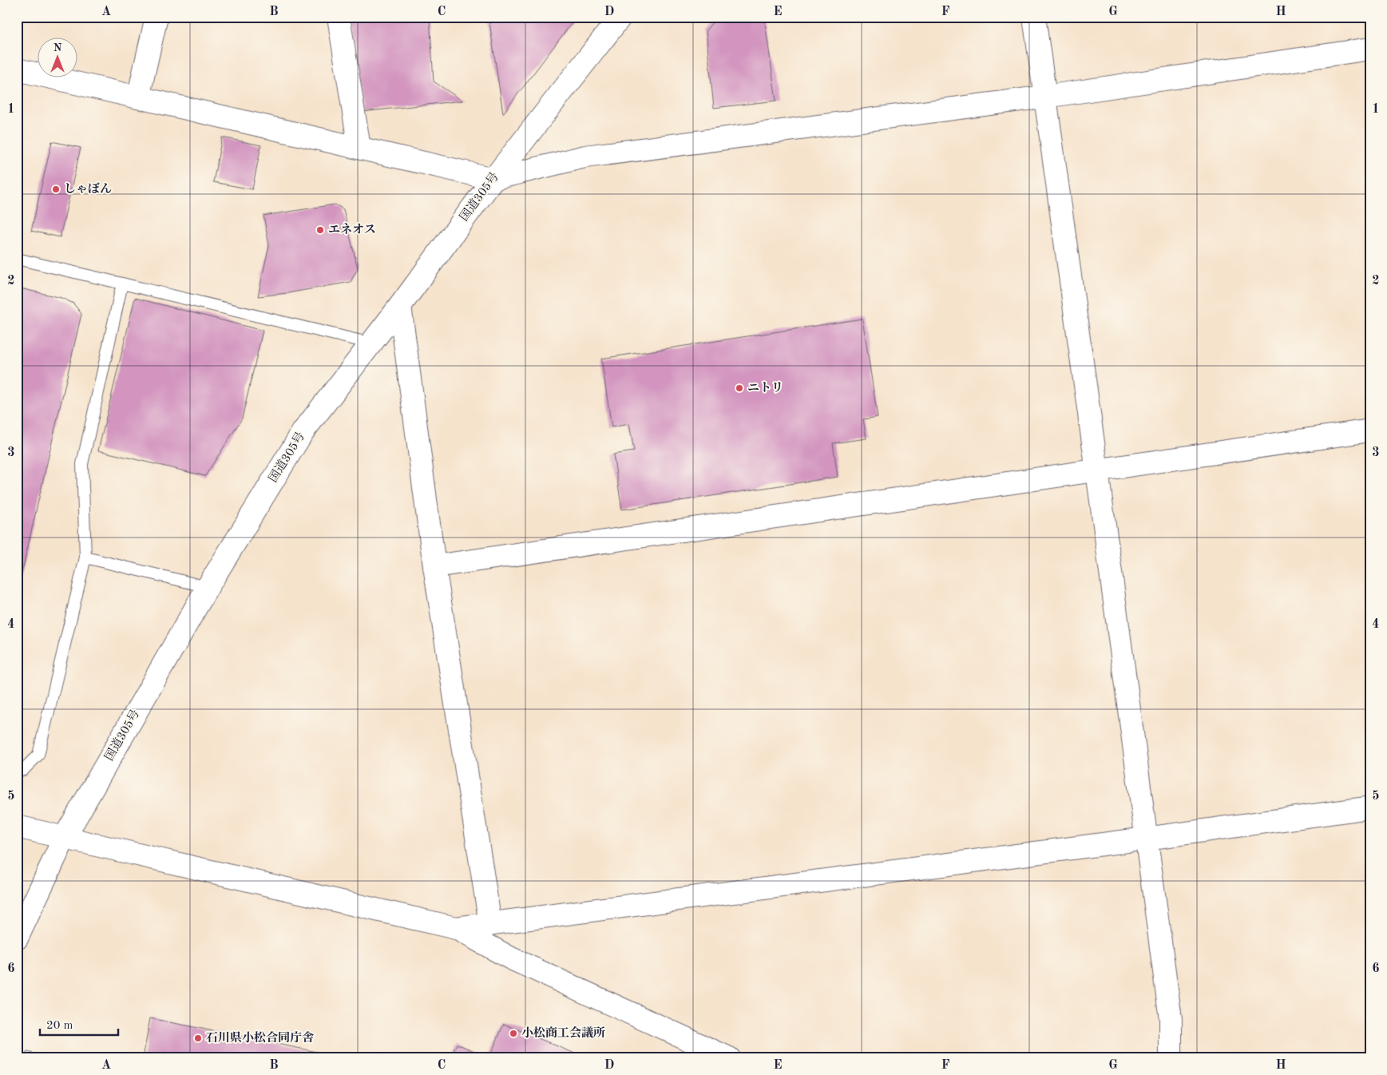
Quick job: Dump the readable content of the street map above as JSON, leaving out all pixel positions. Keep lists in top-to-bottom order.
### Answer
{
  "streets": {
    "main road": ["国道305号"]
  },
  "places": [
    "しゃぼん",
    "エネオス",
    "ニトリ",
    "小松商工会議所",
    "石川県小松合同庁舎"
  ],
  "scale_bar": "20 m",
  "north": "top",
  "grid": {
    "columns": [
      "A",
      "B",
      "C",
      "D",
      "E",
      "F",
      "G",
      "H"
    ],
    "rows": [
      "1",
      "2",
      "3",
      "4",
      "5",
      "6"
    ]
  }
}
